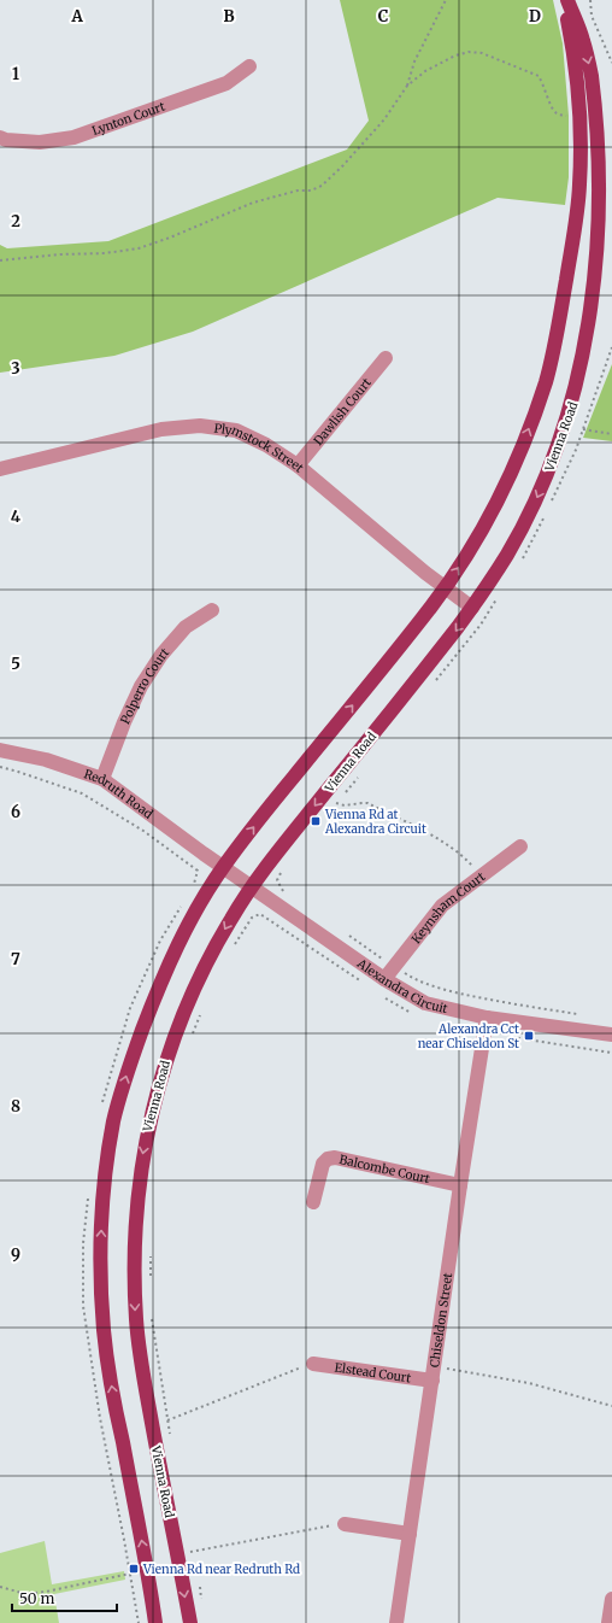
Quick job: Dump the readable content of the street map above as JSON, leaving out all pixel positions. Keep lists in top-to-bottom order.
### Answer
{
  "streets": {
    "main road": ["Vienna Road"],
    "street": [
      "Lynton Court",
      "Dawlish Court",
      "Plymstock Street",
      "Polperro Court",
      "Redruth Road",
      "Keynsham Court",
      "Alexandra Circuit",
      "Balcombe Court",
      "Chiseldon Street",
      "Elstead Court"
    ]
  },
  "crossings": [
    ["Dawlish Court", "Plymstock Street"],
    ["Vienna Road", "Plymstock Street"],
    ["Vienna Road", "Redruth Road"],
    ["Vienna Road", "Alexandra Circuit"],
    ["Polperro Court", "Redruth Road"],
    ["Redruth Road", "Alexandra Circuit"],
    ["Keynsham Court", "Alexandra Circuit"],
    ["Alexandra Circuit", "Chiseldon Street"],
    ["Balcombe Court", "Chiseldon Street"],
    ["Chiseldon Street", "Elstead Court"]
  ],
  "places": {
    "transit": ["Vienna Rd at Alexandra Circuit", "Alexandra Cct near Chiseldon St", "Vienna Rd near Redruth Rd"]
  },
  "scale_bar": "50 m",
  "grid": {
    "columns": [
      "A",
      "B",
      "C",
      "D"
    ],
    "rows": [
      "1",
      "2",
      "3",
      "4",
      "5",
      "6",
      "7",
      "8",
      "9"
    ]
  }
}
